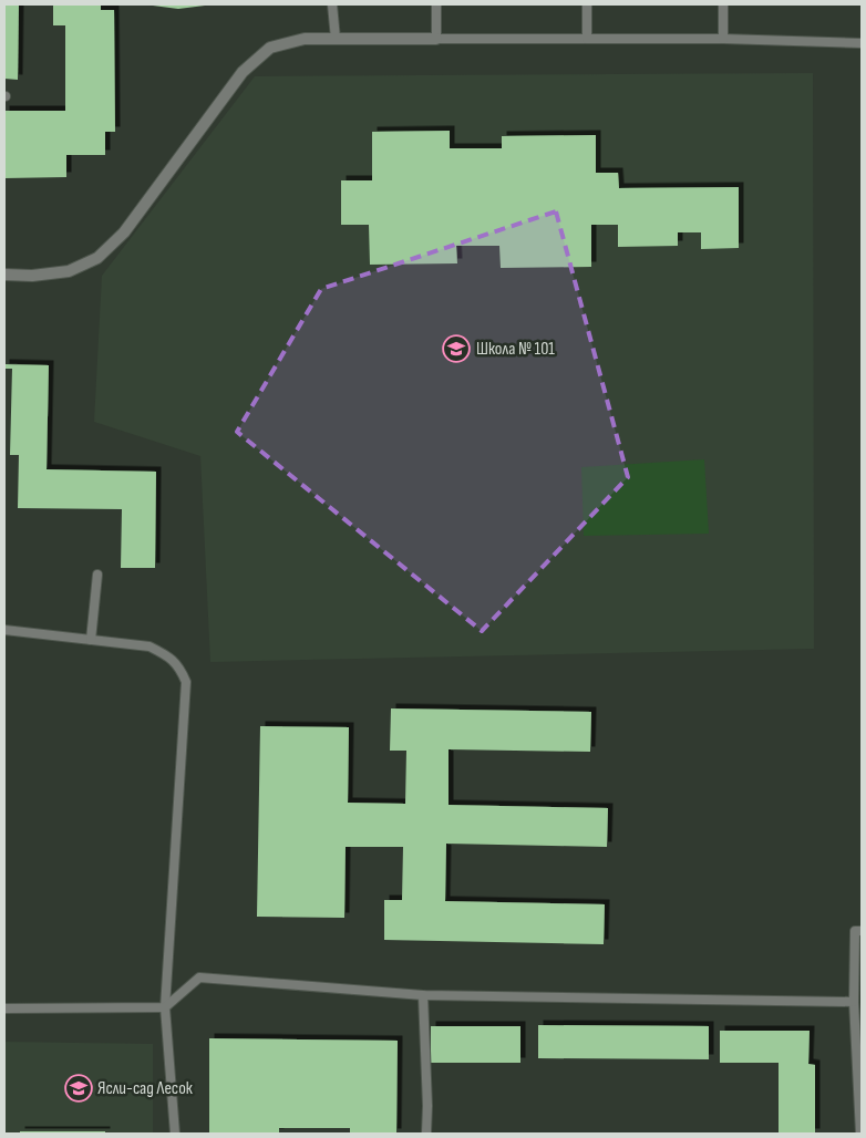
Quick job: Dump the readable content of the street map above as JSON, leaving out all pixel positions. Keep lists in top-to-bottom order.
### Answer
{
  "places": {
    "school or university": ["Школа № 101", "Ясли-сад Лесок"]
  }
}
